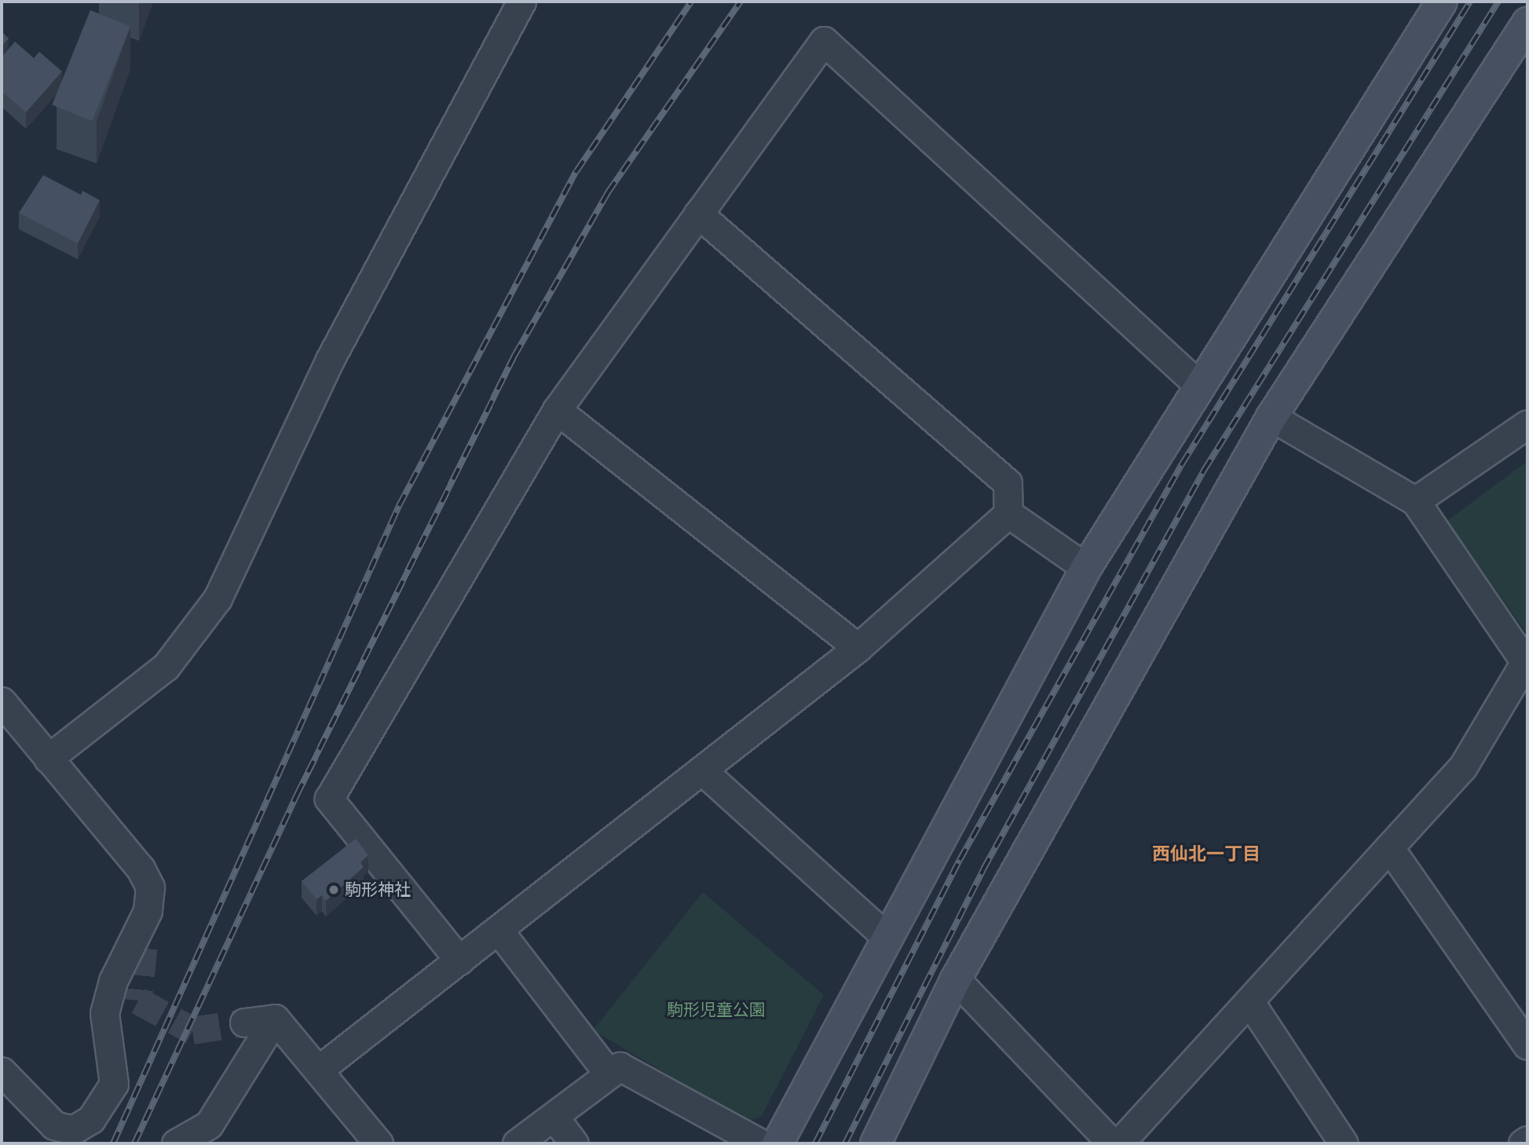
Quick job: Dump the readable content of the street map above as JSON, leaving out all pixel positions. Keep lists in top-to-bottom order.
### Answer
{
  "districts": ["西仙北一丁目"],
  "parks": ["駒形児童公園"],
  "places": ["駒形神社"]
}
